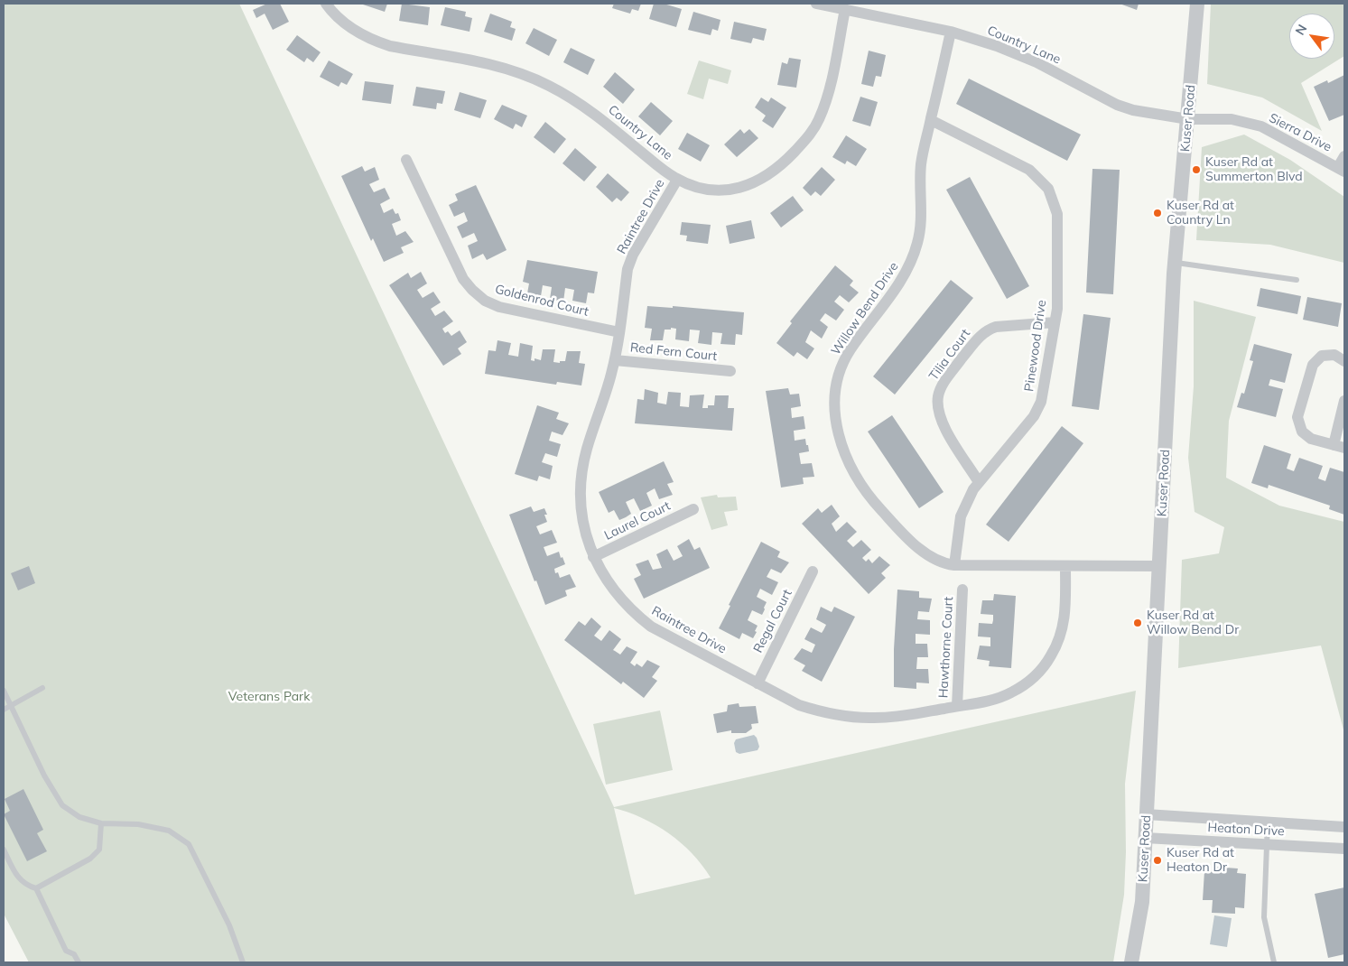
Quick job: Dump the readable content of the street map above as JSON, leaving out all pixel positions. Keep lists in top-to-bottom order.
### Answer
{
  "streets": {
    "street": [
      "Country Lane",
      "Kuser Road",
      "Sierra Drive",
      "Raintree Drive",
      "Goldenrod Court",
      "Willow Bend Drive",
      "Pinewood Drive",
      "Red Fern Court",
      "Tilia Court",
      "Laurel Court",
      "Regal Court",
      "Hawthorne Court",
      "Heaton Drive"
    ]
  },
  "crossings": [
    ["Country Lane", "Kuser Road"],
    ["Country Lane", "Sierra Drive"],
    ["Country Lane", "Raintree Drive"],
    ["Country Lane", "Willow Bend Drive"],
    ["Kuser Road", "Sierra Drive"],
    ["Kuser Road", "Willow Bend Drive"],
    ["Kuser Road", "Heaton Drive"],
    ["Raintree Drive", "Goldenrod Court"],
    ["Raintree Drive", "Willow Bend Drive"],
    ["Raintree Drive", "Red Fern Court"],
    ["Raintree Drive", "Laurel Court"],
    ["Raintree Drive", "Regal Court"],
    ["Raintree Drive", "Hawthorne Court"],
    ["Willow Bend Drive", "Pinewood Drive"],
    ["Pinewood Drive", "Tilia Court"]
  ],
  "parks": ["Veterans Park"],
  "places": [
    "Kuser Rd at Summerton Blvd",
    "Kuser Rd at Country Ln",
    "Kuser Rd at Willow Bend Dr",
    "Kuser Rd at Heaton Dr"
  ],
  "north": "top left"
}
